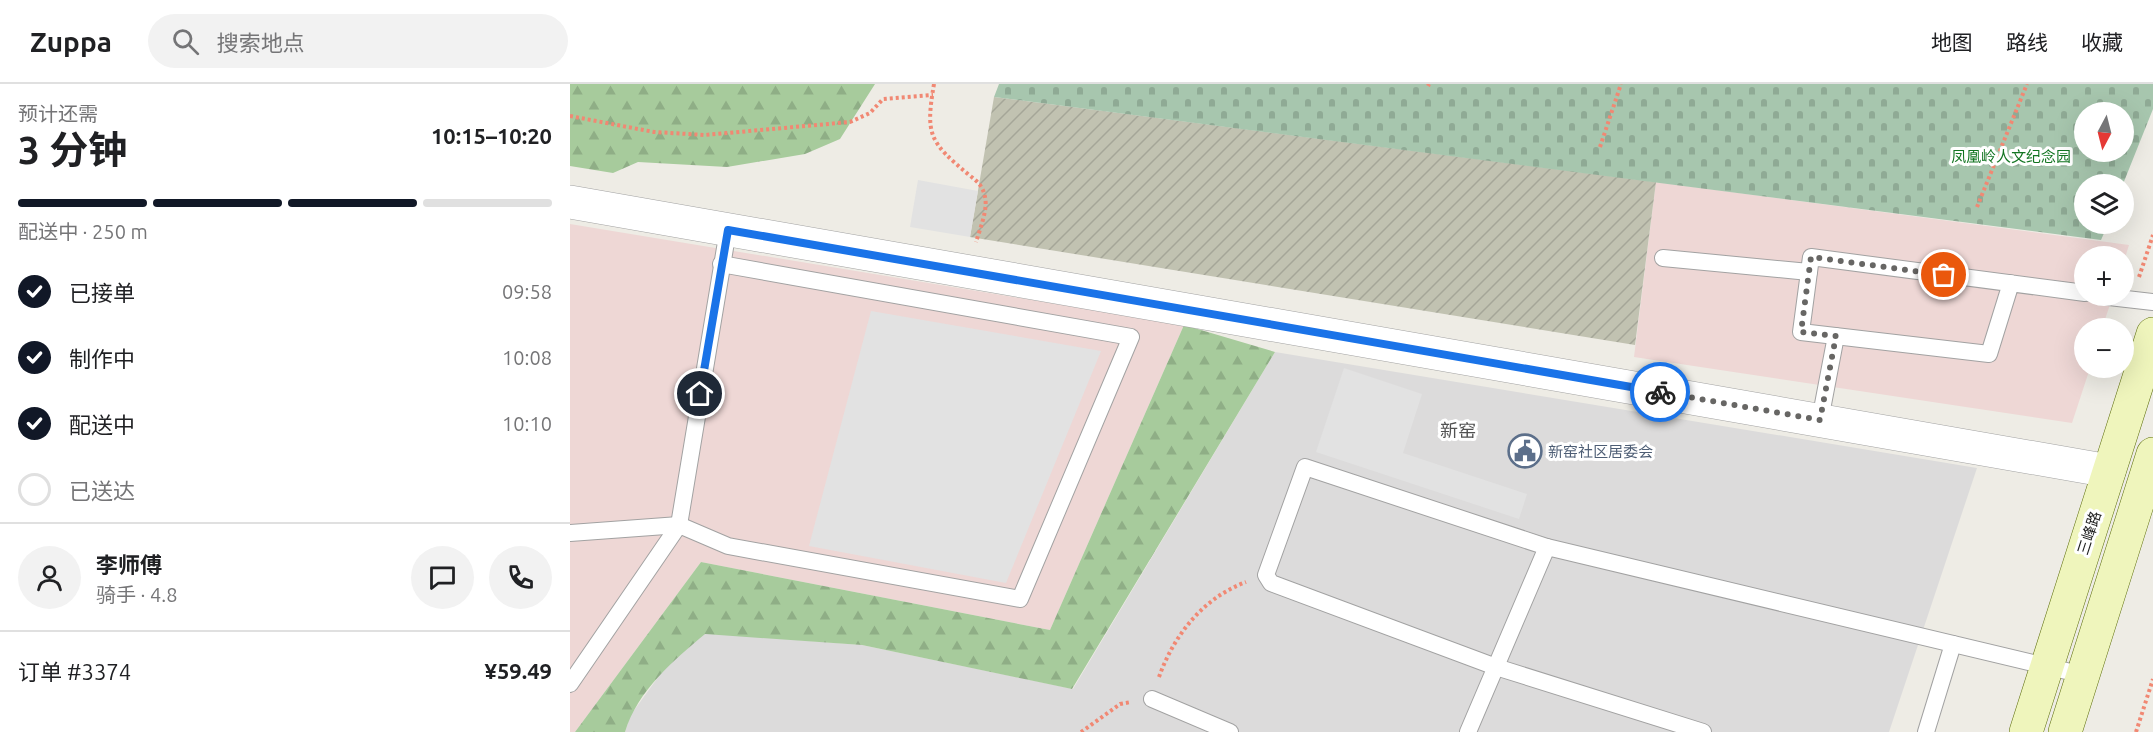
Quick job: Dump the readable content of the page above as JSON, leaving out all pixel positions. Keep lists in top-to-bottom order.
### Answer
{
  "streets": {
    "main road": ["三峰路"]
  },
  "districts": ["新窑"],
  "parks": ["凤凰岭人文纪念园"],
  "places": {
    "public building": ["新窑社区居委会"]
  },
  "north": "bottom",
  "page": {
    "header": "Zuppa",
    "search": "搜索地点",
    "nav": ["地图", "路线", "收藏"],
    "heading": ["3 分钟", "预计还需", "10:15–10:20"],
    "panel": [
      "李师傅",
      "骑手 · 4.8",
      "订单 #3374",
      "¥59.49"
    ],
    "map_buttons": ["+", "−"],
    "bar": "配送中 · 250 m",
    "list": [
      ["已接单", "09:58"],
      ["制作中", "10:08"],
      ["配送中", "10:10"],
      "已送达"
    ]
  }
}
